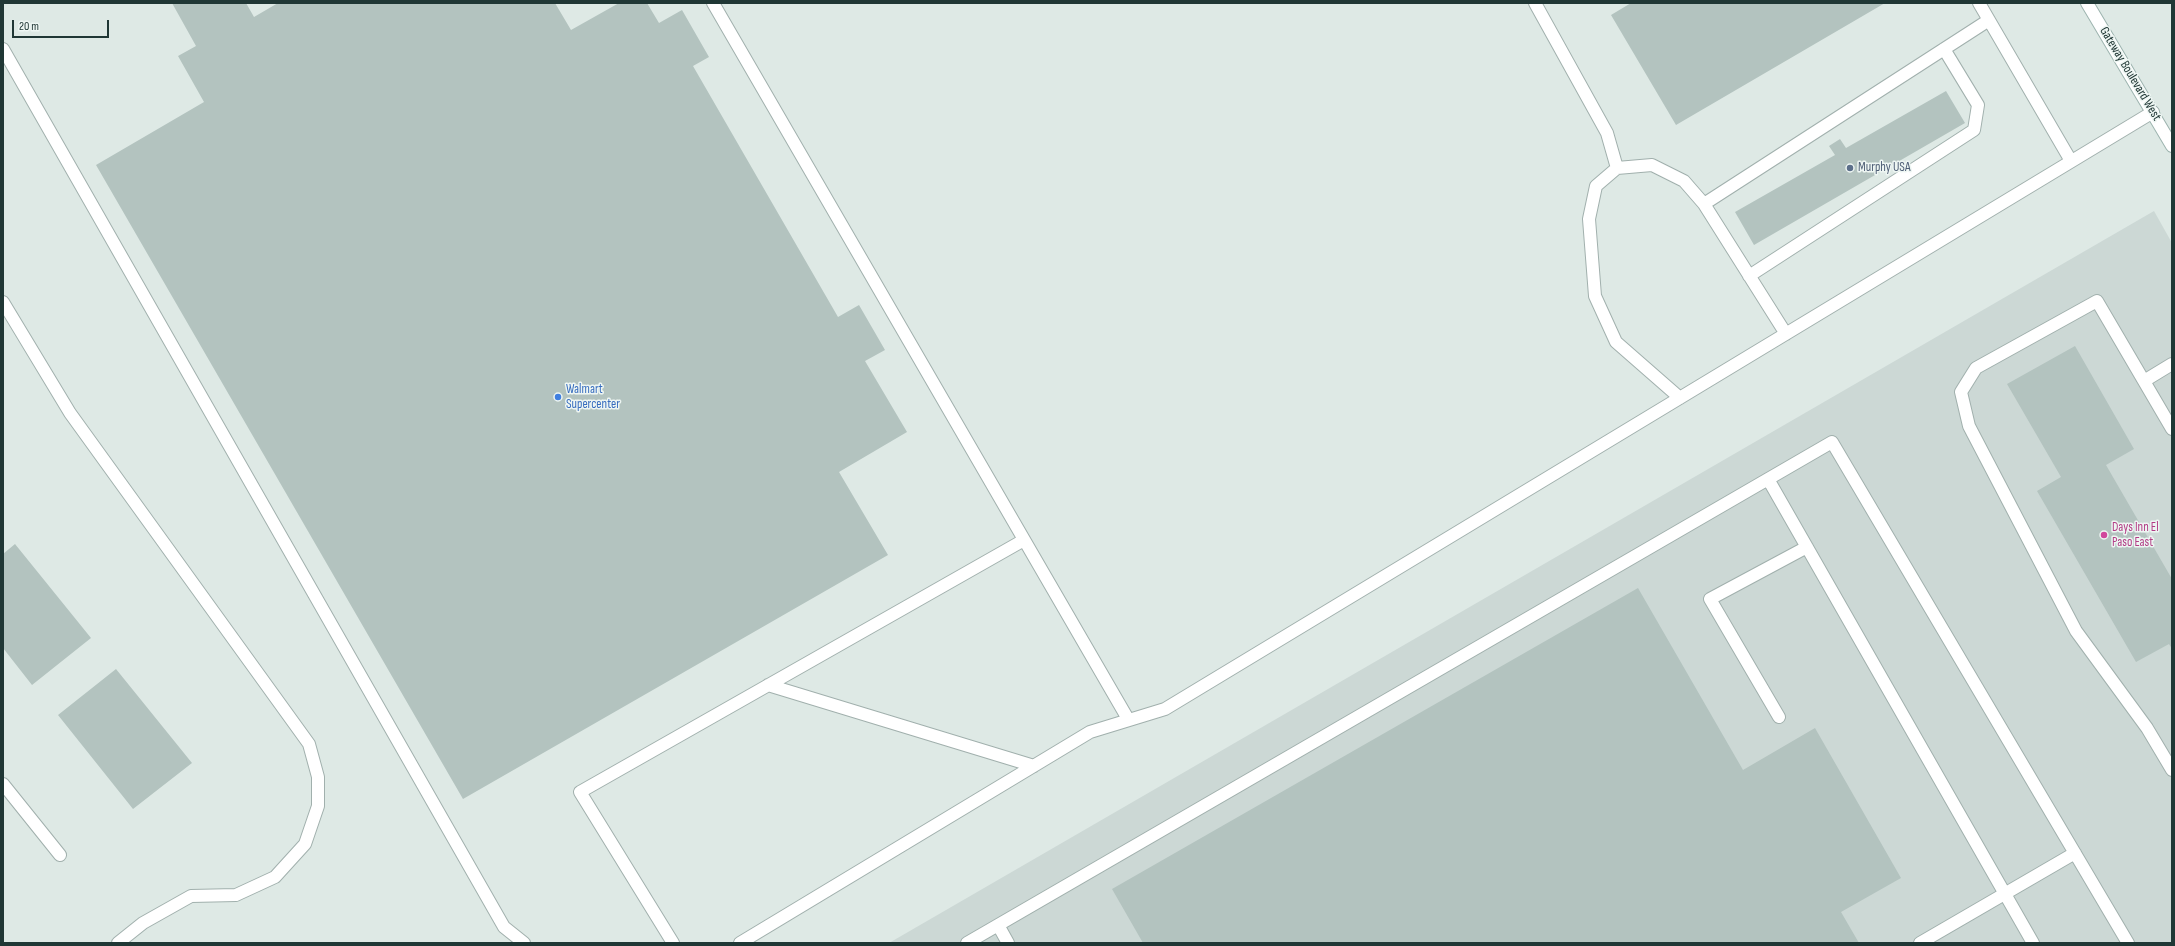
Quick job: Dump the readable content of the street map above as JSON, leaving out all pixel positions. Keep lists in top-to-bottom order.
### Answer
{
  "streets": {
    "main road": ["Gateway Boulevard West"]
  },
  "places": ["Murphy USA", "Walmart Supercenter", "Days Inn El Paso East"],
  "scale_bar": "20 m"
}
